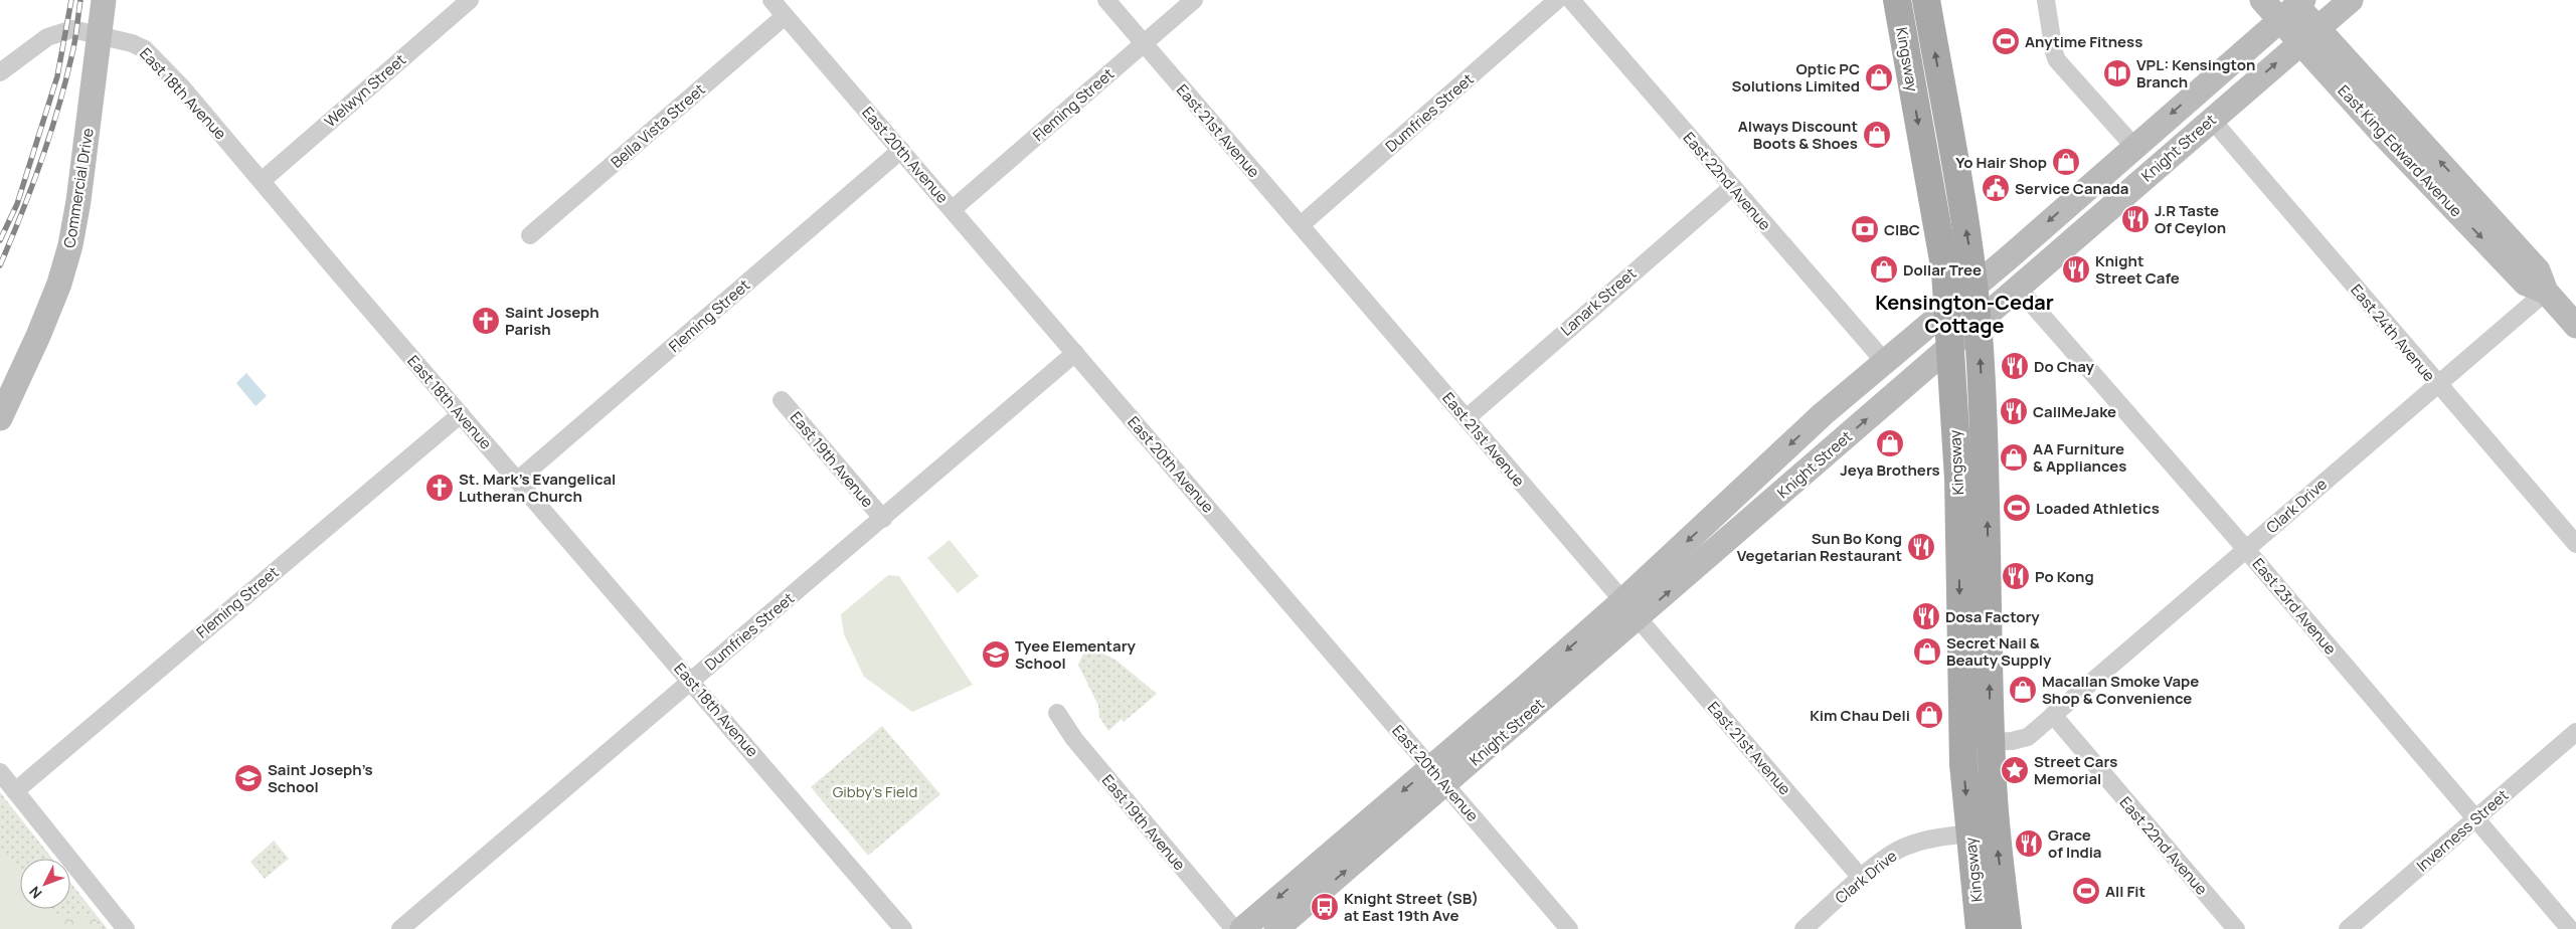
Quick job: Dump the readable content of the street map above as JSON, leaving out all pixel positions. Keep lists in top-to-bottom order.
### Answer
{
  "streets": {
    "main road": [
      "Kingsway",
      "Knight Street",
      "East King Edward Avenue",
      "Commercial Drive"
    ],
    "street": [
      "Welwyn Street",
      "East 18th Avenue",
      "Fleming Street",
      "Dumfries Street",
      "Bella Vista Street",
      "East 21st Avenue",
      "East 20th Avenue",
      "East 22nd Avenue",
      "Lanark Street",
      "East 24th Avenue",
      "East 19th Avenue",
      "Clark Drive",
      "East 23rd Avenue",
      "Inverness Street"
    ]
  },
  "crossings": [
    ["Kingsway", "Knight Street"],
    ["Kingsway", "Clark Drive"],
    ["Welwyn Street", "East 18th Avenue"],
    ["East 18th Avenue", "Fleming Street"],
    ["East 18th Avenue", "Dumfries Street"],
    ["East 18th Avenue", "Commercial Drive"],
    ["Fleming Street", "East 21st Avenue"],
    ["Fleming Street", "East 20th Avenue"],
    ["Dumfries Street", "East 21st Avenue"],
    ["Dumfries Street", "East 20th Avenue"],
    ["Dumfries Street", "East 19th Avenue"],
    ["Bella Vista Street", "East 20th Avenue"],
    ["East 21st Avenue", "Knight Street"],
    ["East 21st Avenue", "Lanark Street"],
    ["East 21st Avenue", "Clark Drive"],
    ["Knight Street", "East King Edward Avenue"],
    ["Knight Street", "East 20th Avenue"],
    ["Knight Street", "East 22nd Avenue"],
    ["Knight Street", "East 24th Avenue"],
    ["Knight Street", "East 23rd Avenue"],
    ["East King Edward Avenue", "Clark Drive"],
    ["East 22nd Avenue", "Lanark Street"],
    ["East 22nd Avenue", "Clark Drive"],
    ["East 24th Avenue", "Clark Drive"],
    ["Clark Drive", "East 23rd Avenue"],
    ["East 23rd Avenue", "Inverness Street"]
  ],
  "districts": ["Kensington-Cedar Cottage"],
  "parks": ["Gibby's Field"],
  "places": {
    "sports": ["Anytime Fitness", "Loaded Athletics", "All Fit"],
    "library": ["VPL: Kensington Branch"],
    "shop": [
      "Optic PC Solutions Limited",
      "Always Discount Boots & Shoes",
      "Yo Hair Shop",
      "Dollar Tree",
      "Jeya Brothers",
      "AA Furniture & Appliances",
      "Secret Nail & Beauty Supply",
      "Macallan Smoke Vape Shop & Convenience",
      "Kim Chau Deli"
    ],
    "public building": ["Service Canada"],
    "restaurant": [
      "J.R Taste Of Ceylon",
      "Knight Street Cafe",
      "Do Chay",
      "CallMeJake",
      "Sun Bo Kong Vegetarian Restaurant",
      "Po Kong",
      "Dosa Factory",
      "Grace of India"
    ],
    "bank": ["CIBC"],
    "church": ["Saint Joseph Parish", "St. Mark's Evangelical Lutheran Church"],
    "school or university": ["Tyee Elementary School", "Saint Joseph’s School"],
    "place": ["Street Cars Memorial"],
    "bus stop": ["Knight Street (SB) at East 19th Ave"]
  },
  "north": "bottom left"
}
